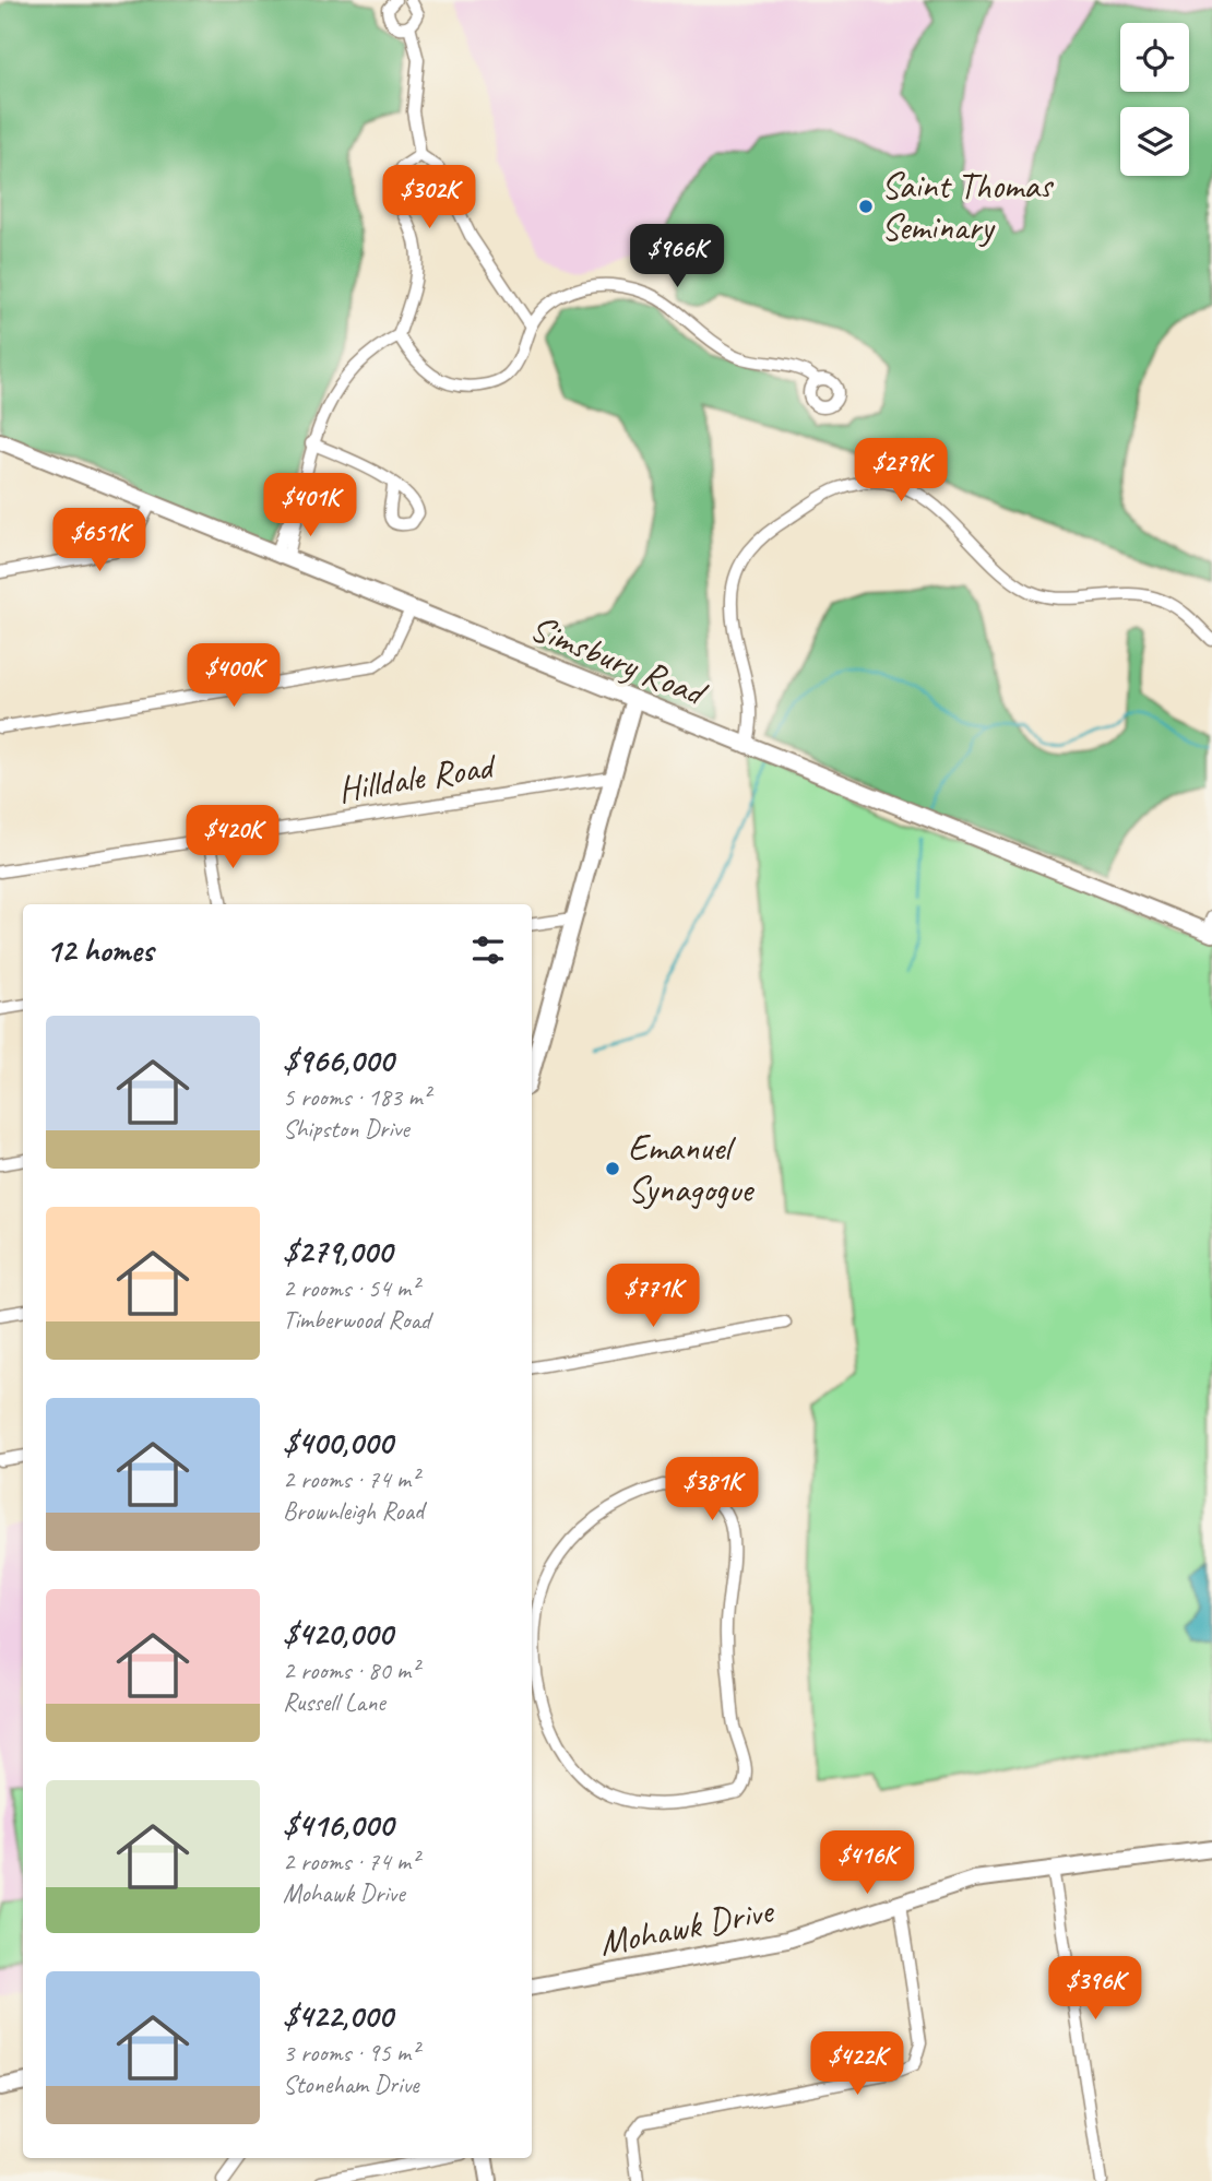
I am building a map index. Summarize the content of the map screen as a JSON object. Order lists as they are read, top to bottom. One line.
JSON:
{"streets":{"main road":["Simsbury Road","Mohawk Drive"],"street":["Hilldale Road"]},"places":["Saint Thomas Seminary","Emanuel Synagogue"],"page":{"price":["$302K","$966K","$279K","$401K","$651K","$400K","$420K","$771K","$381K","$416K","$396K","$422K"],"heading":"12 homes","list":[{"name":"$966,000","note":"5 rooms · 183 m² · Shipston Drive"},{"name":"$279,000","note":"2 rooms · 54 m² · Timberwood Road"},{"name":"$400,000","note":"2 rooms · 74 m² · Brownleigh Road"},{"name":"$420,000","note":"2 rooms · 80 m² · Russell Lane"},{"name":"$416,000","note":"2 rooms · 74 m² · Mohawk Drive"},{"name":"$422,000","note":"3 rooms · 95 m² · Stoneham Drive"}]}}
